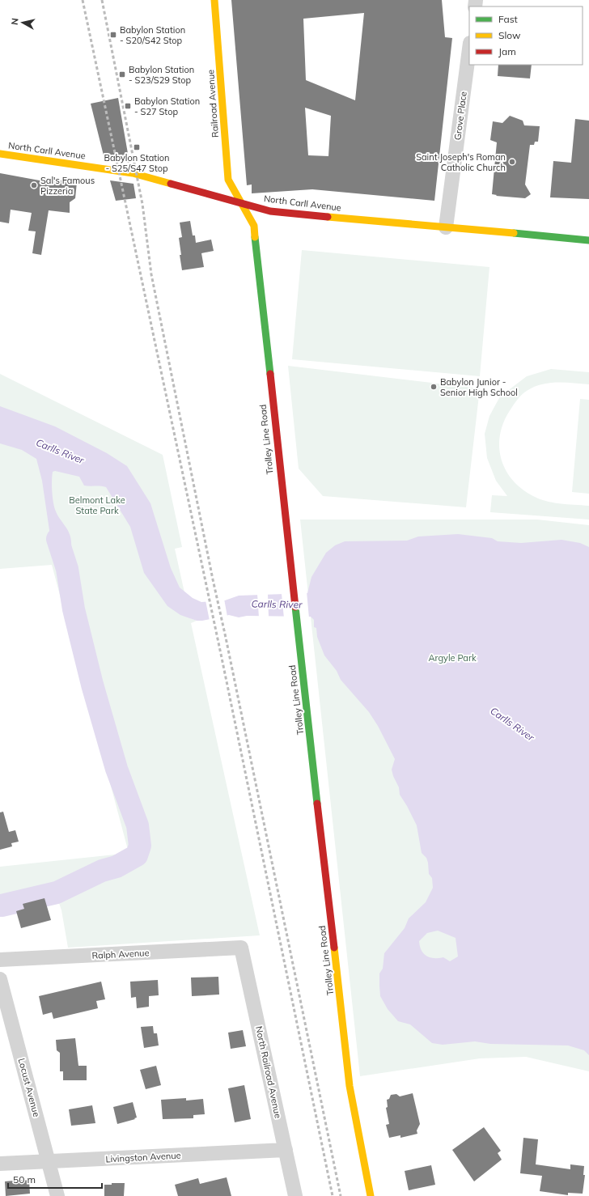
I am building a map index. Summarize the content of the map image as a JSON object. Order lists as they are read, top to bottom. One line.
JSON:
{"streets":{"main road":["Railroad Avenue","North Carll Avenue","Trolley Line Road"],"street":["Grove Place","Ralph Avenue","North Railroad Avenue","Locust Avenue","Livingston Avenue"]},"crossings":[["Railroad Avenue","North Carll Avenue"],["Railroad Avenue","Trolley Line Road"],["Grove Place","North Carll Avenue"],["North Carll Avenue","Trolley Line Road"],["Ralph Avenue","North Railroad Avenue"],["North Railroad Avenue","Livingston Avenue"],["Locust Avenue","Livingston Avenue"]],"water":["Carlls River"],"parks":["Belmont Lake State Park","Argyle Park"],"places":{"transit":["Babylon Station - S20/S42 Stop","Babylon Station - S23/S29 Stop","Babylon Station - S27 Stop","Babylon Station - S25/S47 Stop"],"other":["Saint Joseph's Roman Catholic Church","Sal's Famous Pizzeria","Babylon Junior - Senior High School"]},"legend":["Fast","Slow","Jam"],"scale_bar":"50 m","north":"left"}
